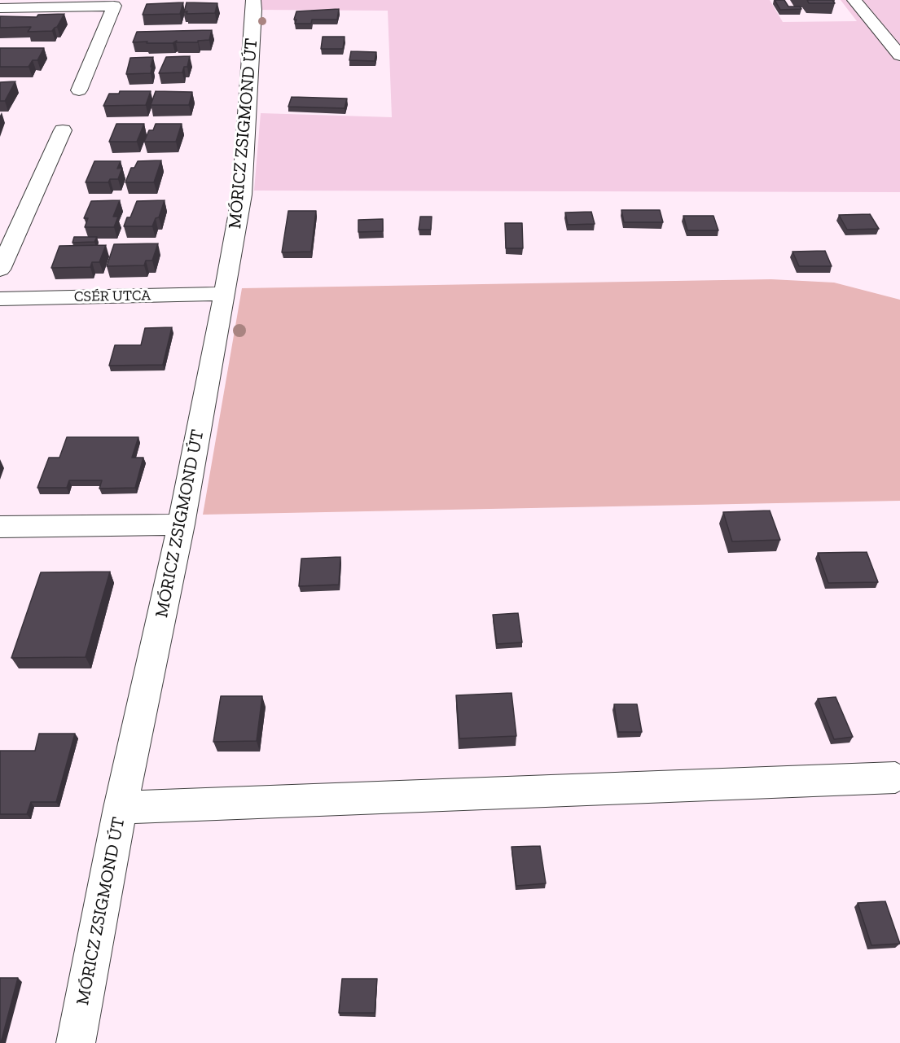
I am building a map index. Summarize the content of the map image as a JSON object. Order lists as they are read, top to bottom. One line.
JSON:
{"streets":{"street":["MÓRICZ ZSIGMOND ÚT","CSÉR UTCA"]},"crossings":[["MÓRICZ ZSIGMOND ÚT","CSÉR UTCA"]]}
